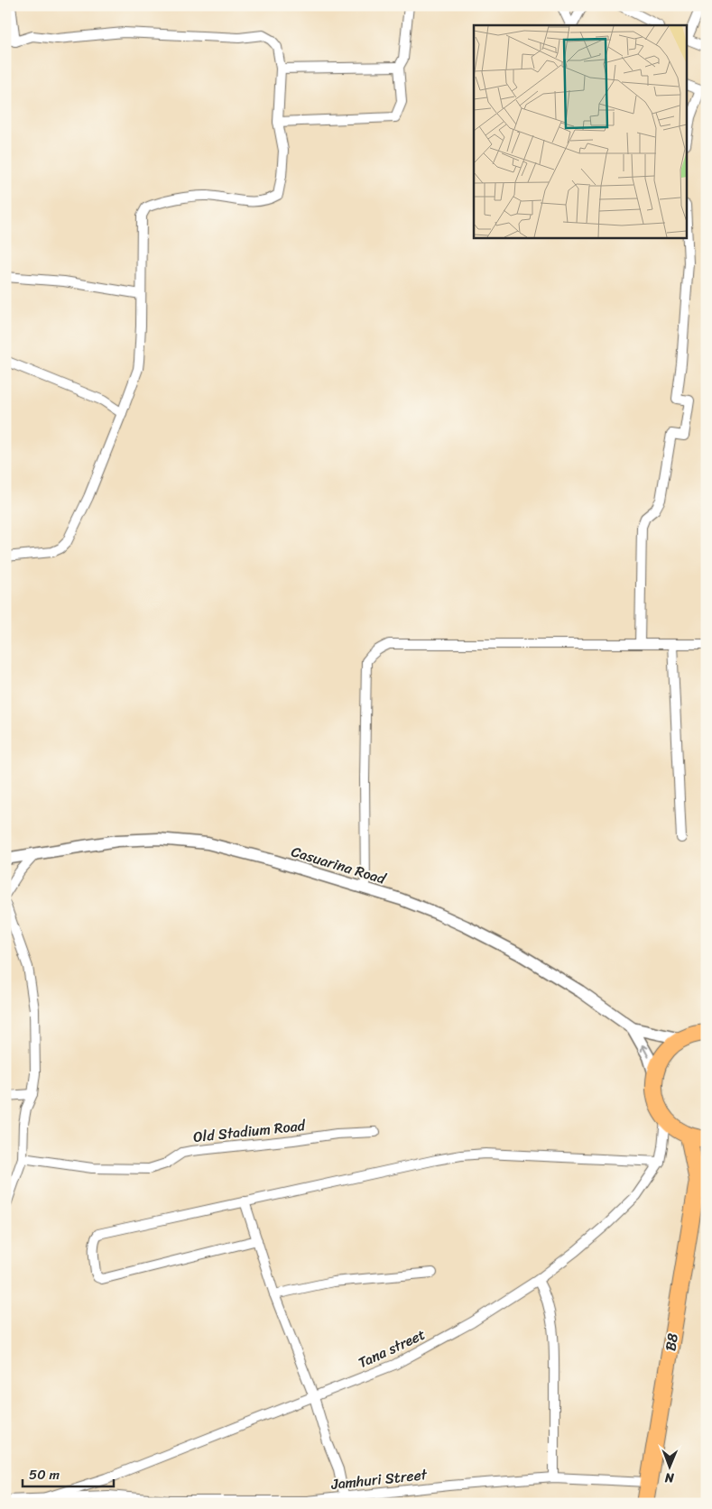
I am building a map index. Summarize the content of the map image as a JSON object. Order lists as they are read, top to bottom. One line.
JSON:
{"streets":{"highway":["B8"],"street":["Casuarina Road","Old Stadium Road","Tana street","Jamhuri Street"]},"crossings":[["B8","Jamhuri Street"],["Tana street","Jamhuri Street"]],"scale_bar":"50 m","north":"bottom"}
